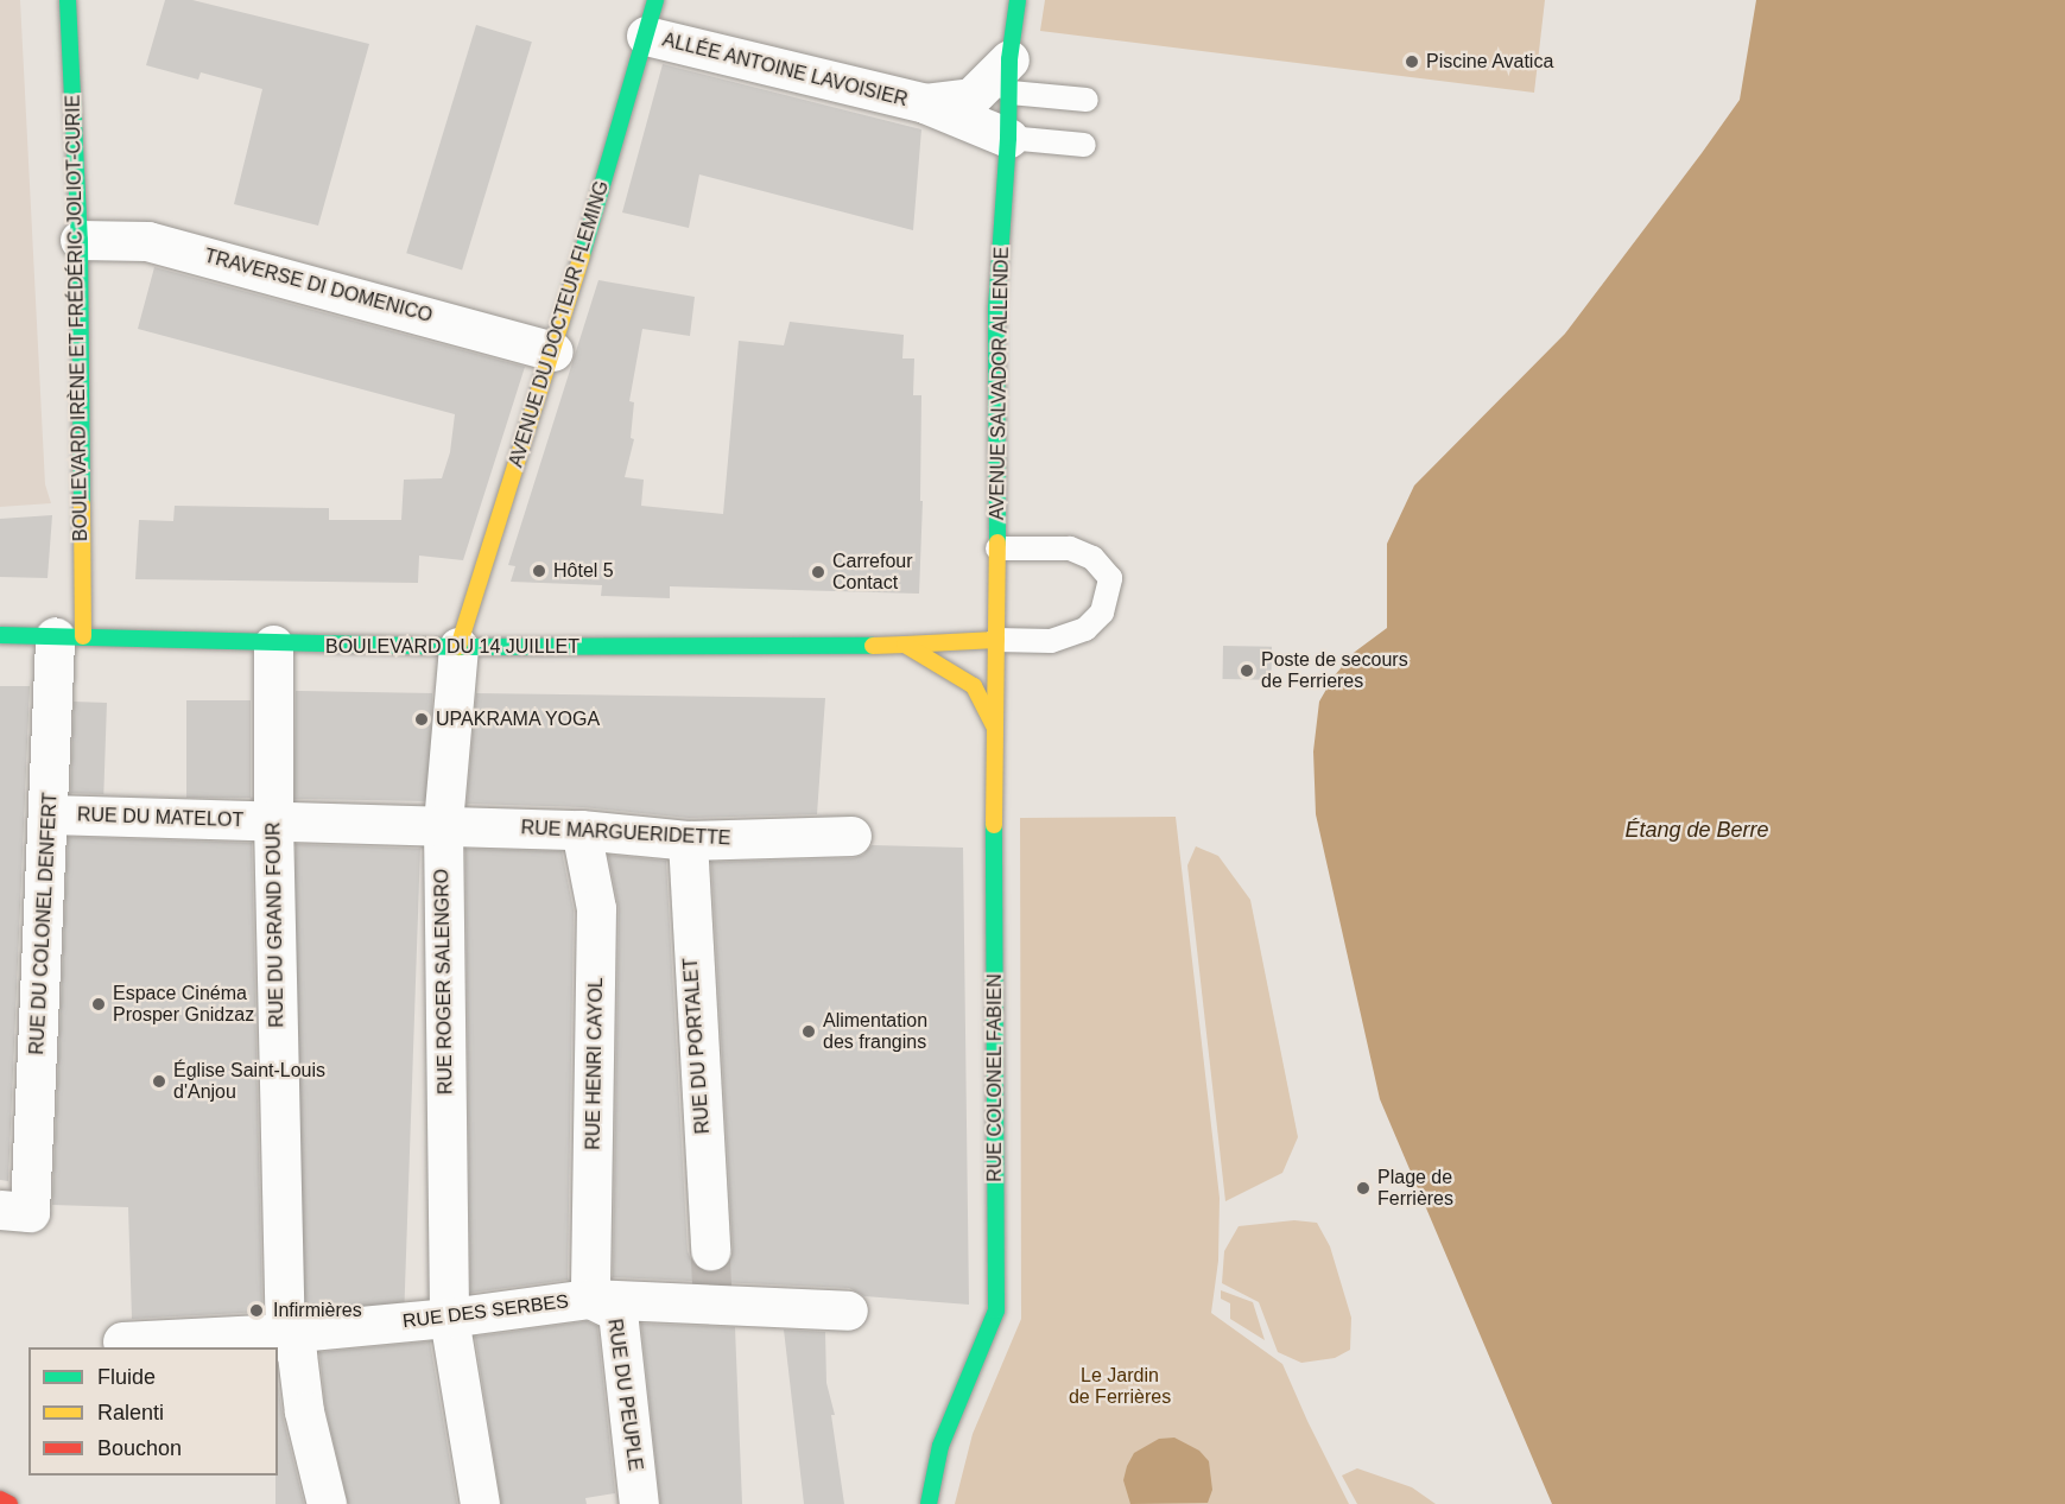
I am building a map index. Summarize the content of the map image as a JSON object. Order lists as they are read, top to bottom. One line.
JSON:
{"streets":{"main road":["BOULEVARD IRÈNE ET FRÉDÉRIC JOLIOT-CURIE","AVENUE DU DOCTEUR FLEMING","AVENUE SALVADOR ALLENDE","BOULEVARD DU 14 JUILLET","RUE COLONEL FABIEN"],"street":["ALLÉE ANTOINE LAVOISIER","TRAVERSE DI DOMENICO","RUE DU MATELOT","RUE MARGUERIDETTE","RUE DU COLONEL DENFERT","RUE DU GRAND FOUR","RUE ROGER SALENGRO","RUE DU PORTALET","RUE HENRI CAYOL","RUE DES SERBES","RUE DU PEUPLE"]},"crossings":[["ALLÉE ANTOINE LAVOISIER","AVENUE DU DOCTEUR FLEMING"],["ALLÉE ANTOINE LAVOISIER","AVENUE SALVADOR ALLENDE"],["TRAVERSE DI DOMENICO","BOULEVARD IRÈNE ET FRÉDÉRIC JOLIOT-CURIE"],["TRAVERSE DI DOMENICO","AVENUE DU DOCTEUR FLEMING"],["BOULEVARD IRÈNE ET FRÉDÉRIC JOLIOT-CURIE","BOULEVARD DU 14 JUILLET"],["BOULEVARD IRÈNE ET FRÉDÉRIC JOLIOT-CURIE","RUE DU COLONEL DENFERT"],["AVENUE DU DOCTEUR FLEMING","BOULEVARD DU 14 JUILLET"],["AVENUE DU DOCTEUR FLEMING","RUE ROGER SALENGRO"],["AVENUE SALVADOR ALLENDE","BOULEVARD DU 14 JUILLET"],["AVENUE SALVADOR ALLENDE","RUE COLONEL FABIEN"],["BOULEVARD DU 14 JUILLET","RUE DU COLONEL DENFERT"],["BOULEVARD DU 14 JUILLET","RUE DU GRAND FOUR"],["BOULEVARD DU 14 JUILLET","RUE ROGER SALENGRO"],["BOULEVARD DU 14 JUILLET","RUE COLONEL FABIEN"],["RUE DU MATELOT","RUE MARGUERIDETTE"],["RUE DU MATELOT","RUE DU COLONEL DENFERT"],["RUE DU MATELOT","RUE DU GRAND FOUR"],["RUE DU MATELOT","RUE ROGER SALENGRO"],["RUE MARGUERIDETTE","RUE ROGER SALENGRO"],["RUE MARGUERIDETTE","RUE DU PORTALET"],["RUE MARGUERIDETTE","RUE HENRI CAYOL"],["RUE DU GRAND FOUR","RUE DES SERBES"],["RUE ROGER SALENGRO","RUE DES SERBES"],["RUE HENRI CAYOL","RUE DES SERBES"],["RUE HENRI CAYOL","RUE DU PEUPLE"],["RUE DES SERBES","RUE DU PEUPLE"]],"water":["Étang de Berre"],"parks":["Le Jardin de Ferrières"],"places":["Piscine Avatica","Hôtel 5","Carrefour Contact","Poste de secours de Ferrieres","UPAKRAMA YOGA","Espace Cinéma Prosper Gnidzaz","Alimentation des frangins","Église Saint-Louis d'Anjou","Plage de Ferrières","Infirmières"],"legend":["Fluide","Ralenti","Bouchon"]}
